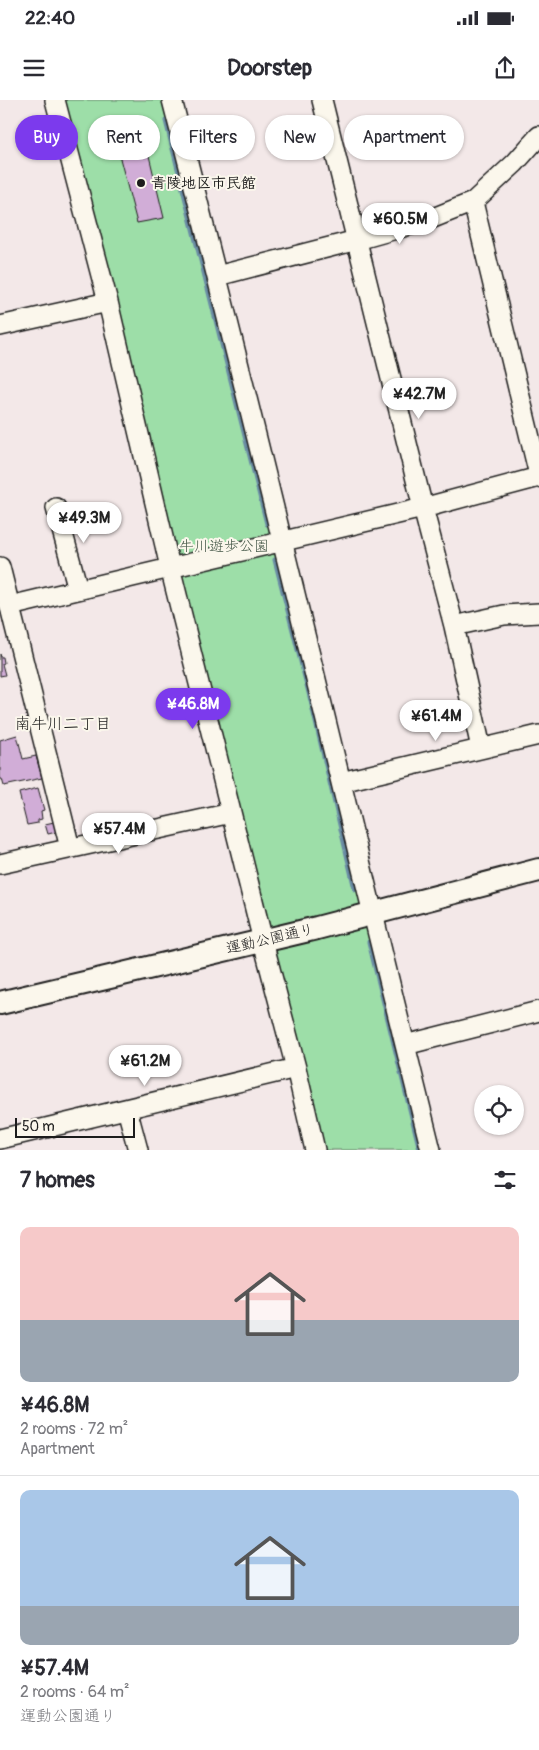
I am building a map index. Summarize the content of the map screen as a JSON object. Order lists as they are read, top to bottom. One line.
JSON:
{"streets":{"street":["運動公園通り"]},"districts":["南牛川二丁目"],"parks":["牛川遊歩公園"],"places":["青陵地区市民館"],"scale_bar":"50 m","page":{"status":"22:40","header":"Doorstep","chip":["Buy","Rent","Filters","New","Apartment"],"price":["¥60.5M","¥42.7M","¥49.3M","¥46.8M","¥61.4M","¥57.4M","¥61.2M"],"scale":"50 m","heading":"7 homes","list":[{"name":"¥46.8M","note":"2 rooms · 72 m² · Apartment"},{"name":"¥57.4M","note":"2 rooms · 64 m² · 運動公園通り"}]}}
